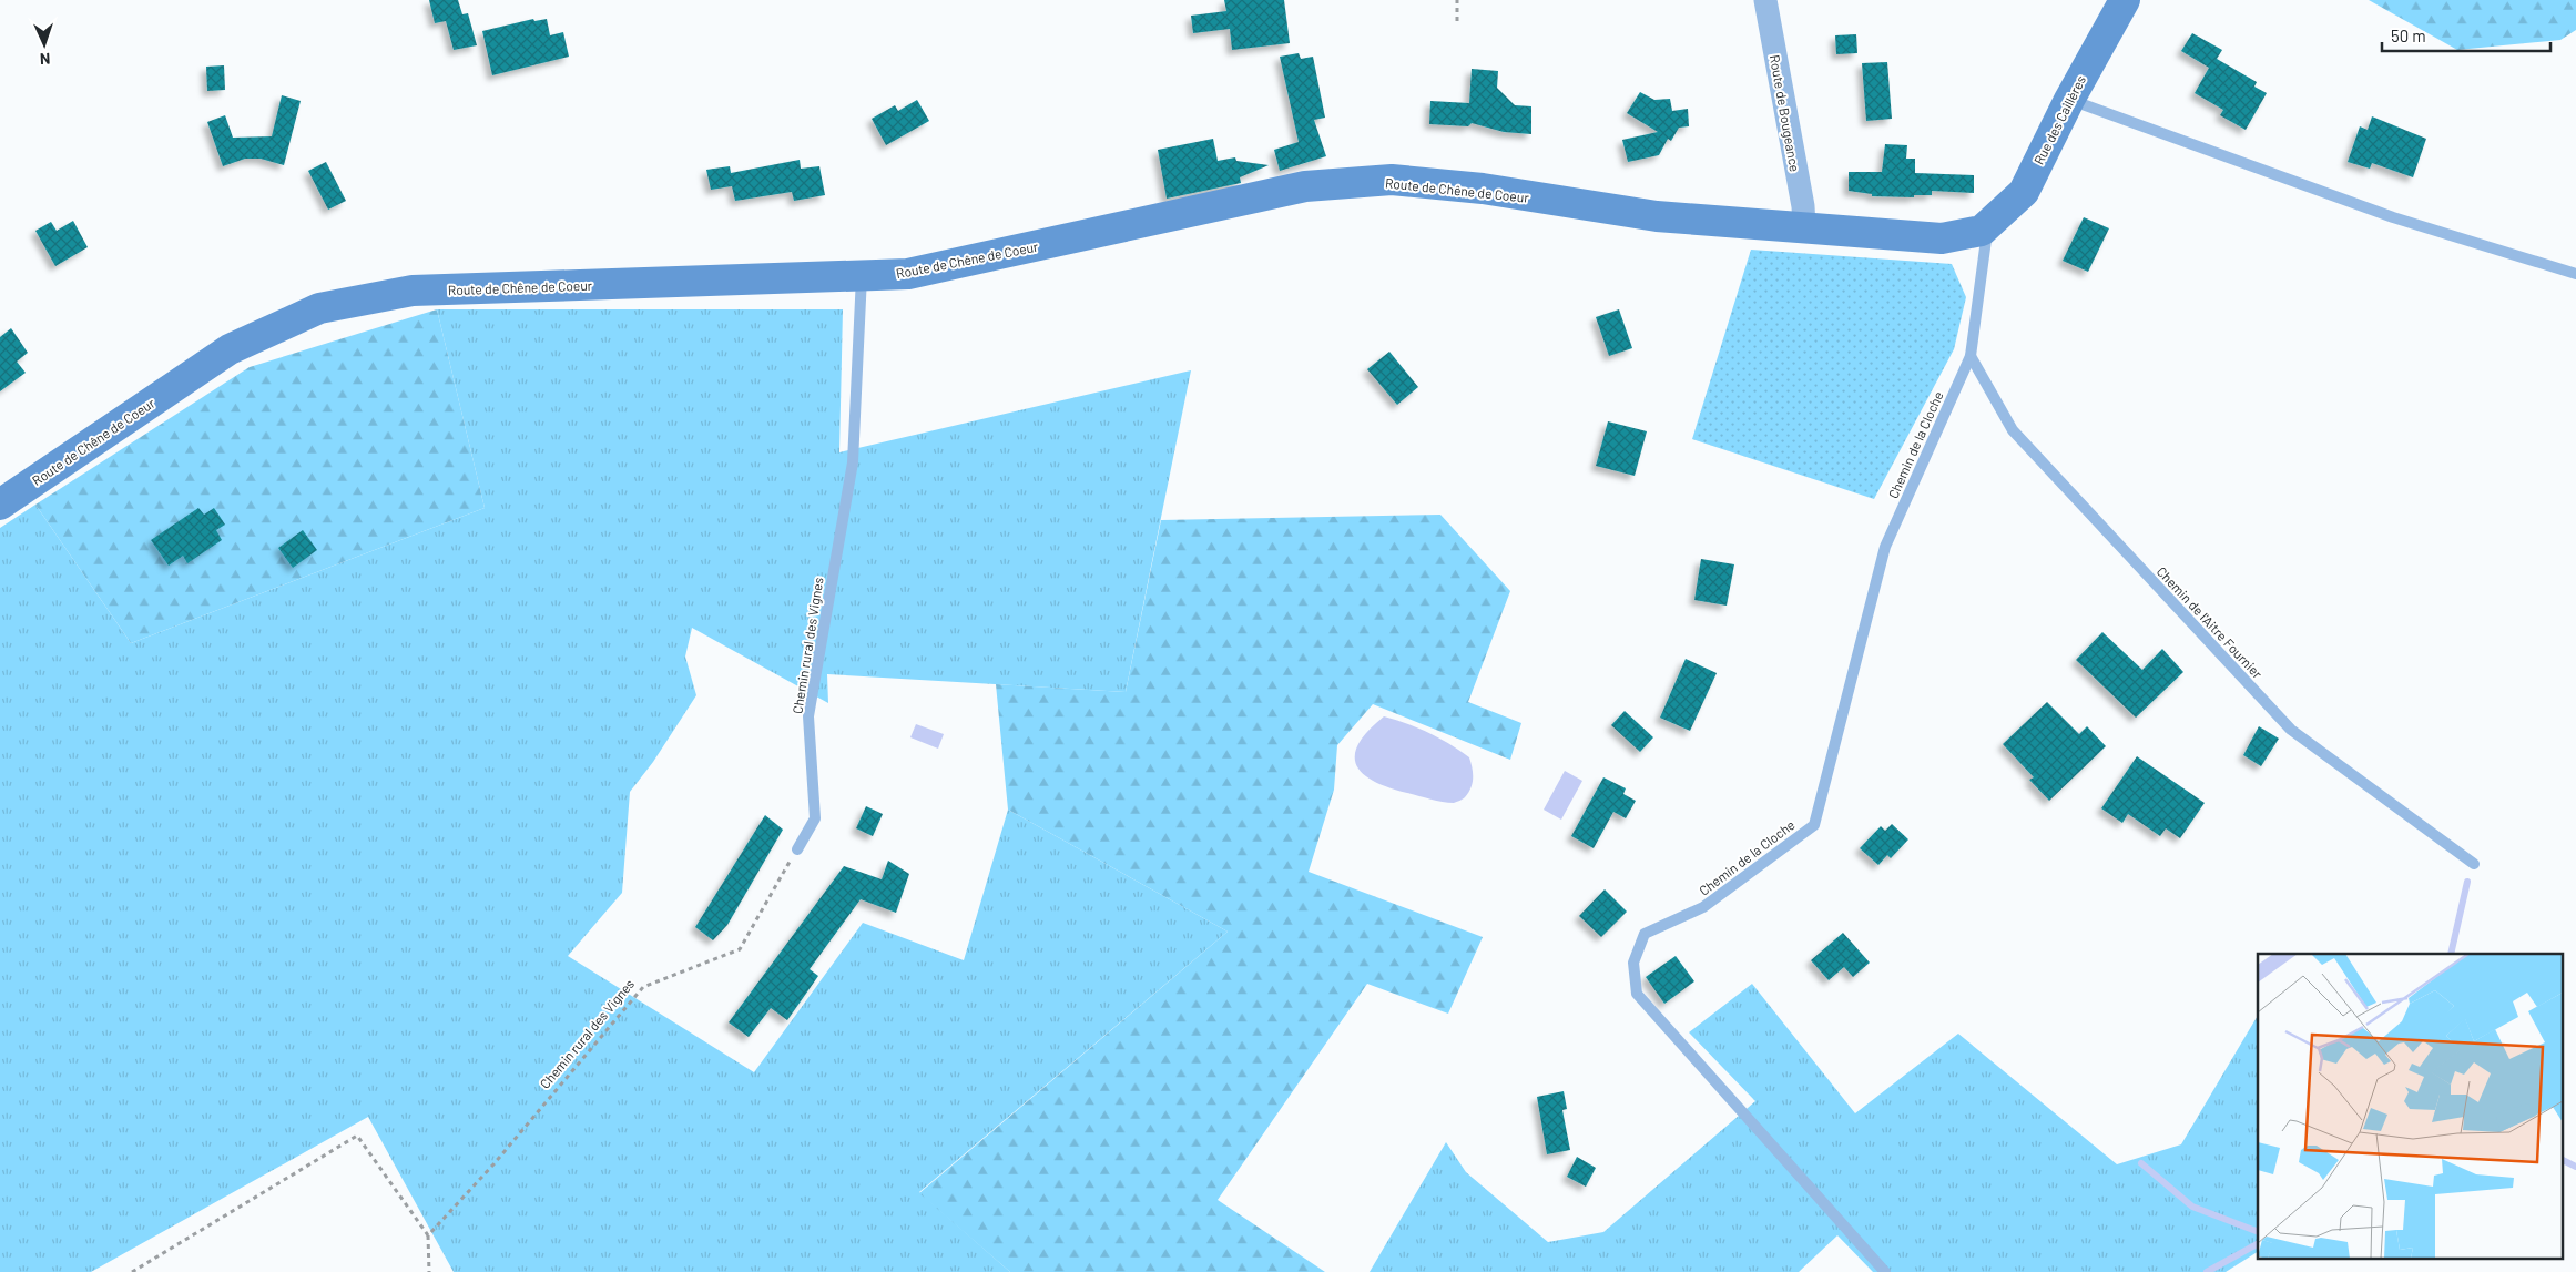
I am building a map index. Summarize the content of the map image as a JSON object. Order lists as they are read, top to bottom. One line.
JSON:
{"streets":{"street":["Route de Bougeance","Rue des Caillères","Route de Chêne de Coeur"],"lane":["Chemin de la Cloche","Chemin de l'Aitre Fournier","Chemin rural des Vignes"]},"crossings":[["Route de Bougeance","Route de Chêne de Coeur"],["Rue des Caillères","Route de Chêne de Coeur"],["Rue des Caillères","Chemin de la Cloche"],["Route de Chêne de Coeur","Chemin de la Cloche"],["Route de Chêne de Coeur","Chemin rural des Vignes"],["Chemin de la Cloche","Chemin de l'Aitre Fournier"]],"scale_bar":"50 m","north":"bottom"}
